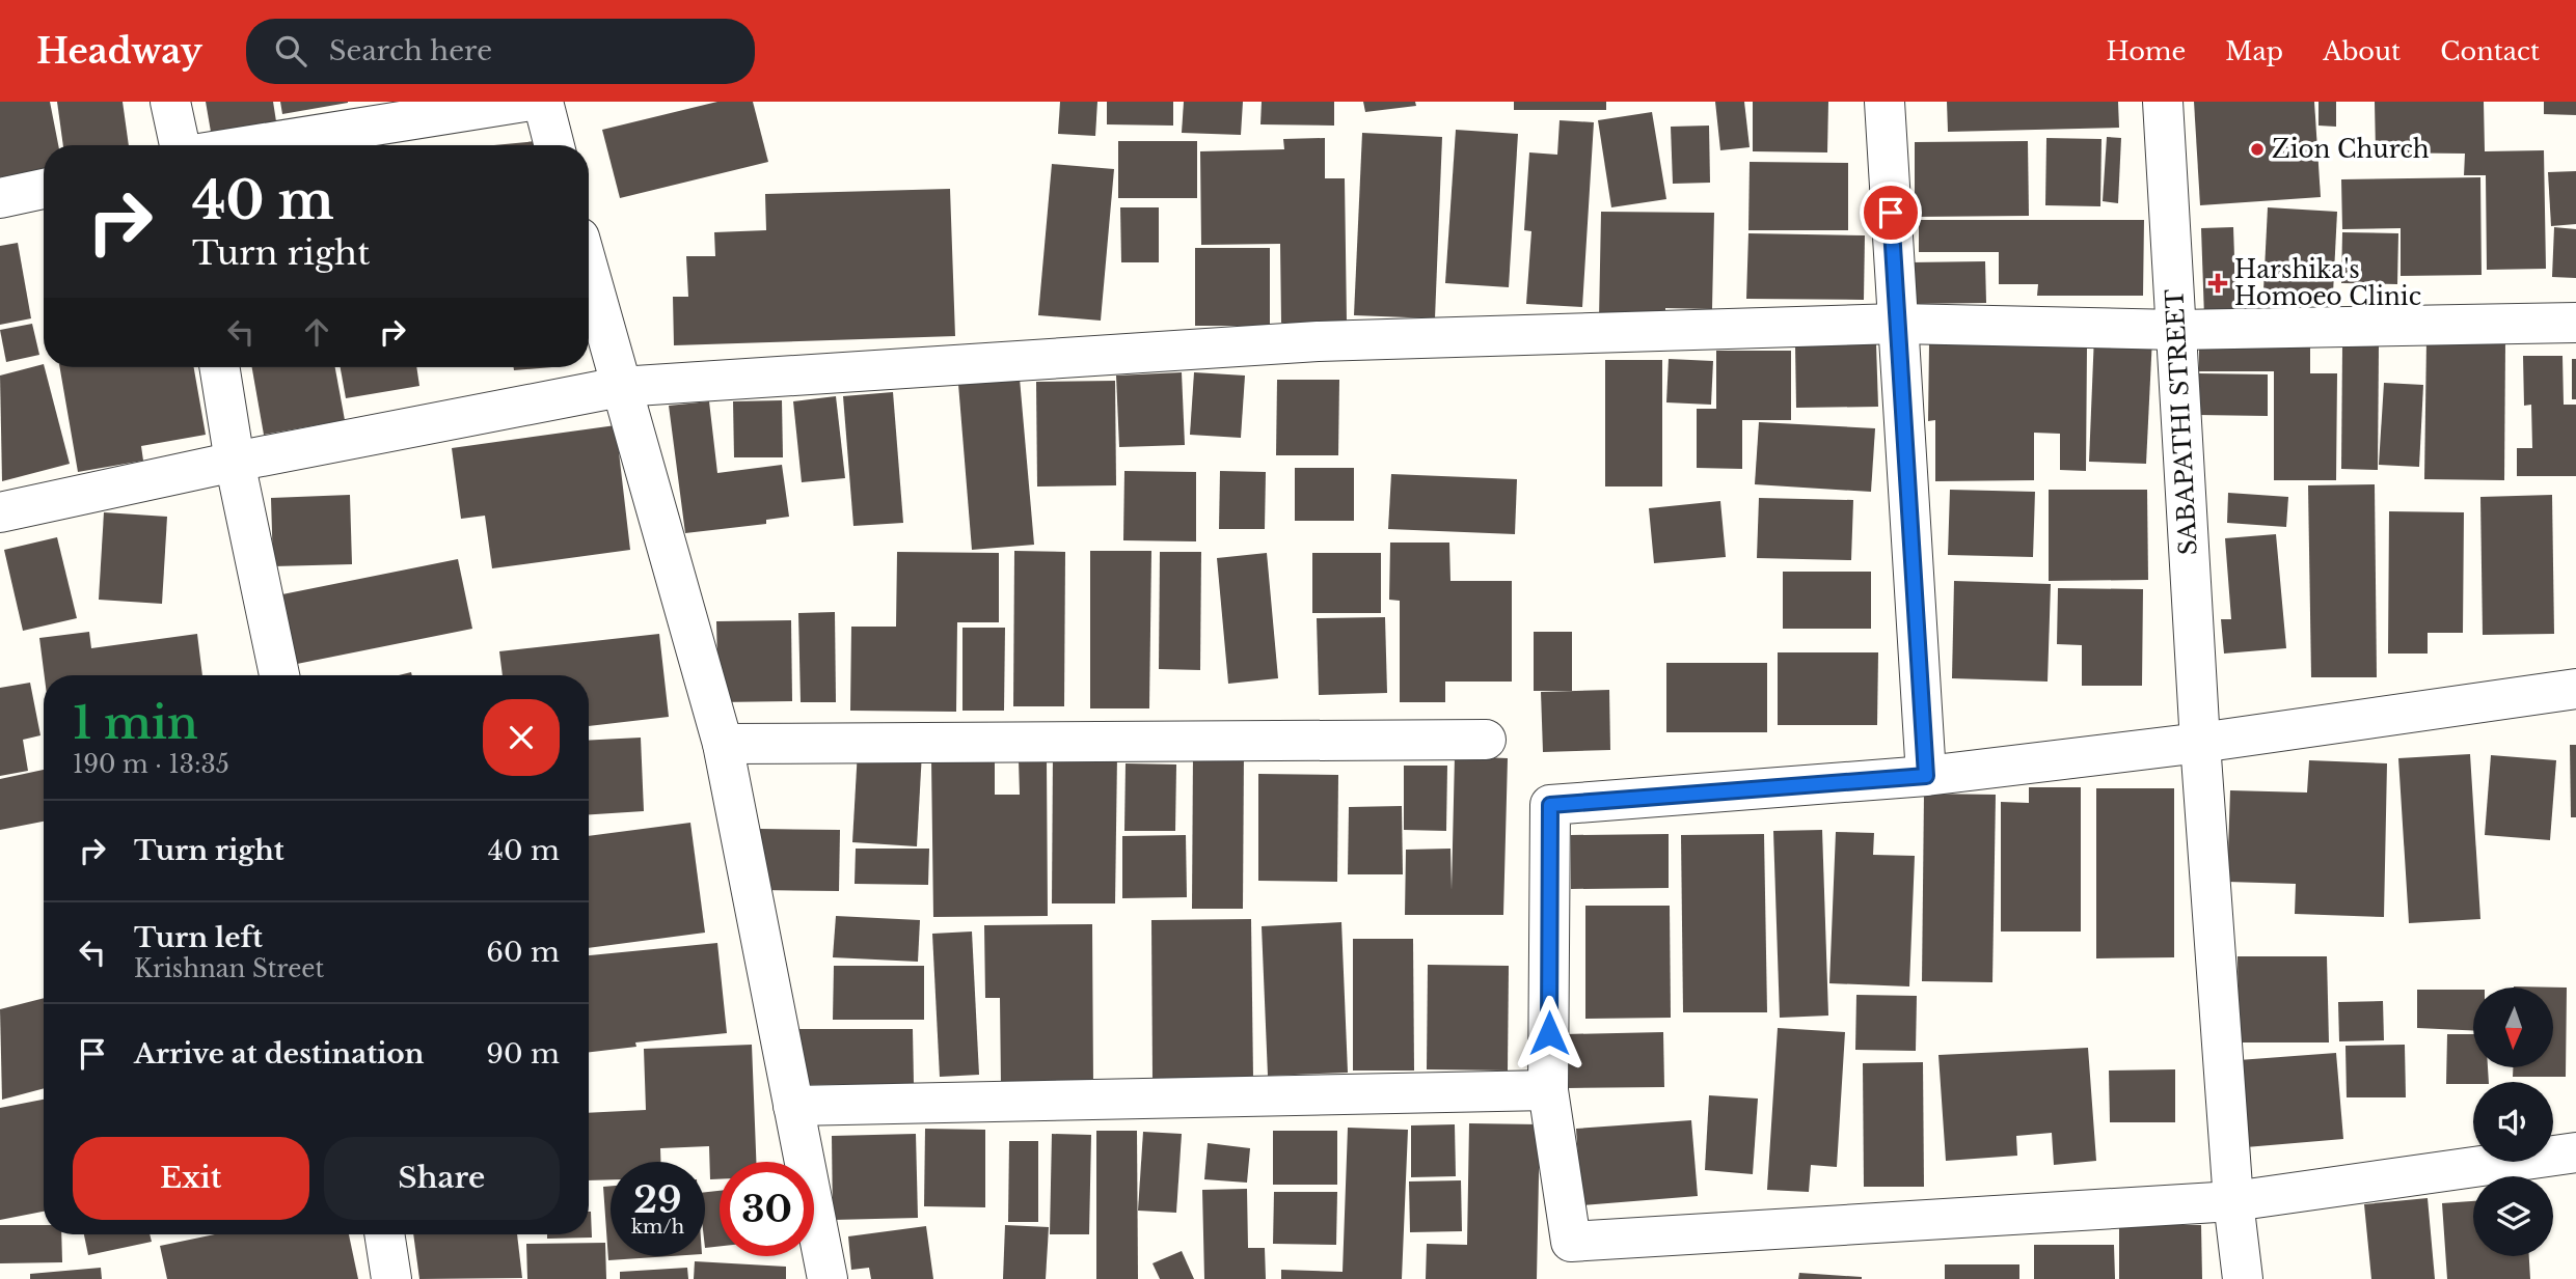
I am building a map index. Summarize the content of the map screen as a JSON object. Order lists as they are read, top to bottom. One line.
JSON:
{"streets":{"street":["SABAPATHI STREET"]},"places":{"other":["Zion Church"],"health":["Harshika's Homoeo Clinic"]},"north":"bottom","page":{"header":"Headway","search":"Search here","nav":["Home","Map","About","Contact"],"turn":["40 m","Turn right"],"heading":["1 min","190 m · 13:35"],"list":[{"name":"Turn right","value":"40 m"},{"name":"Turn left","note":"Krishnan Street","value":"60 m"},{"name":"Arrive at destination","value":"90 m"}],"buttons":["Exit","Share"],"speed":"29 km/h","limit":"30"}}
